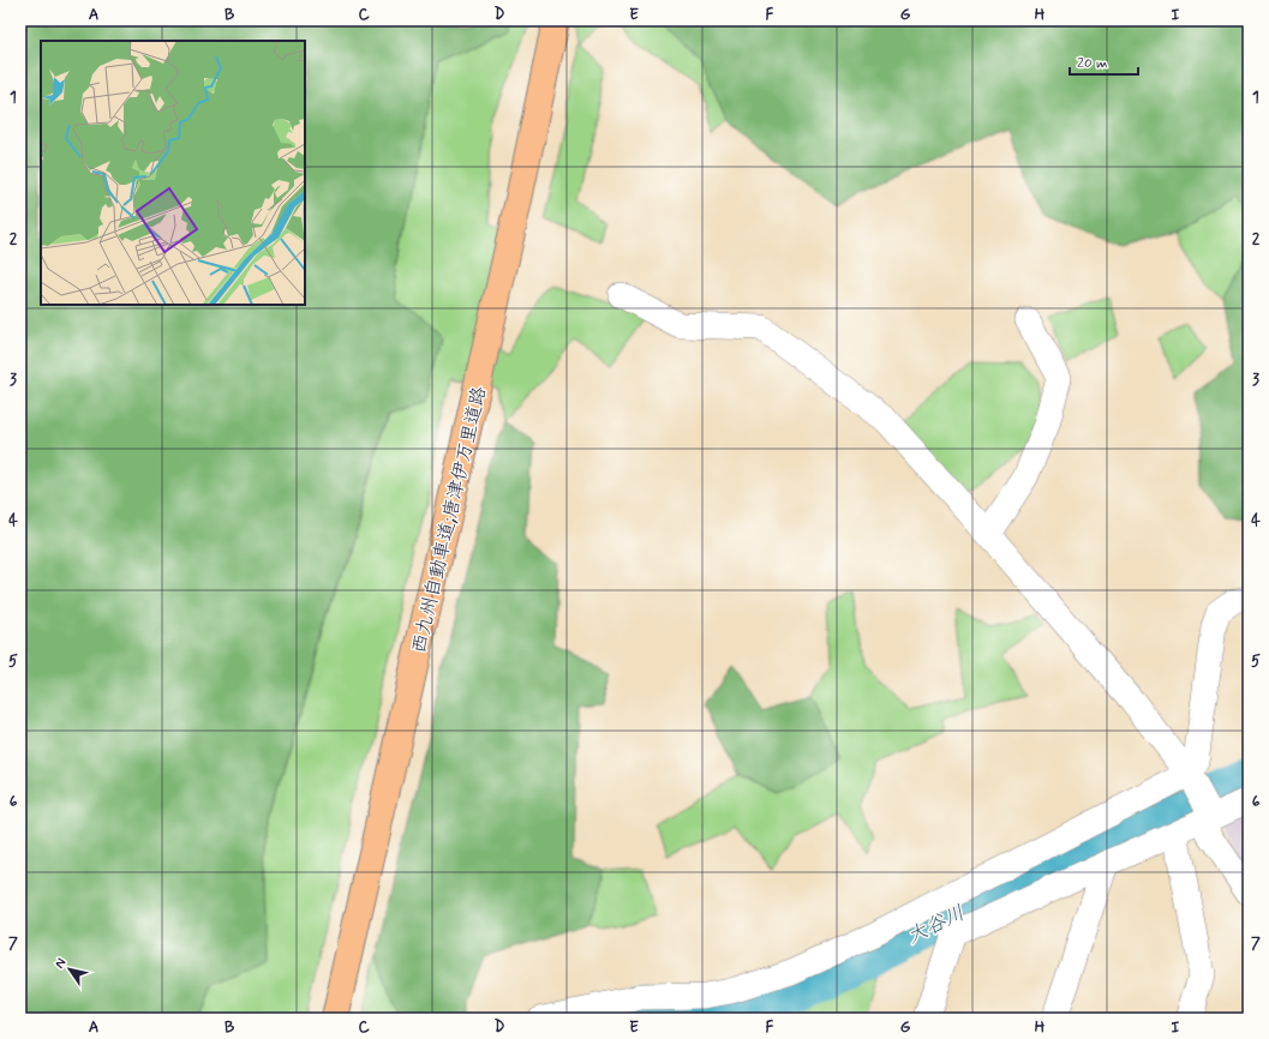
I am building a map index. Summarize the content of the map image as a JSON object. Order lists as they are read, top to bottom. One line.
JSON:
{"streets":{"highway":["西九州自動車道;唐津伊万里道路"]},"water":["大谷川"],"scale_bar":"20 m","north":"top left","grid":{"columns":["A","B","C","D","E","F","G","H","I"],"rows":["1","2","3","4","5","6","7"]}}
